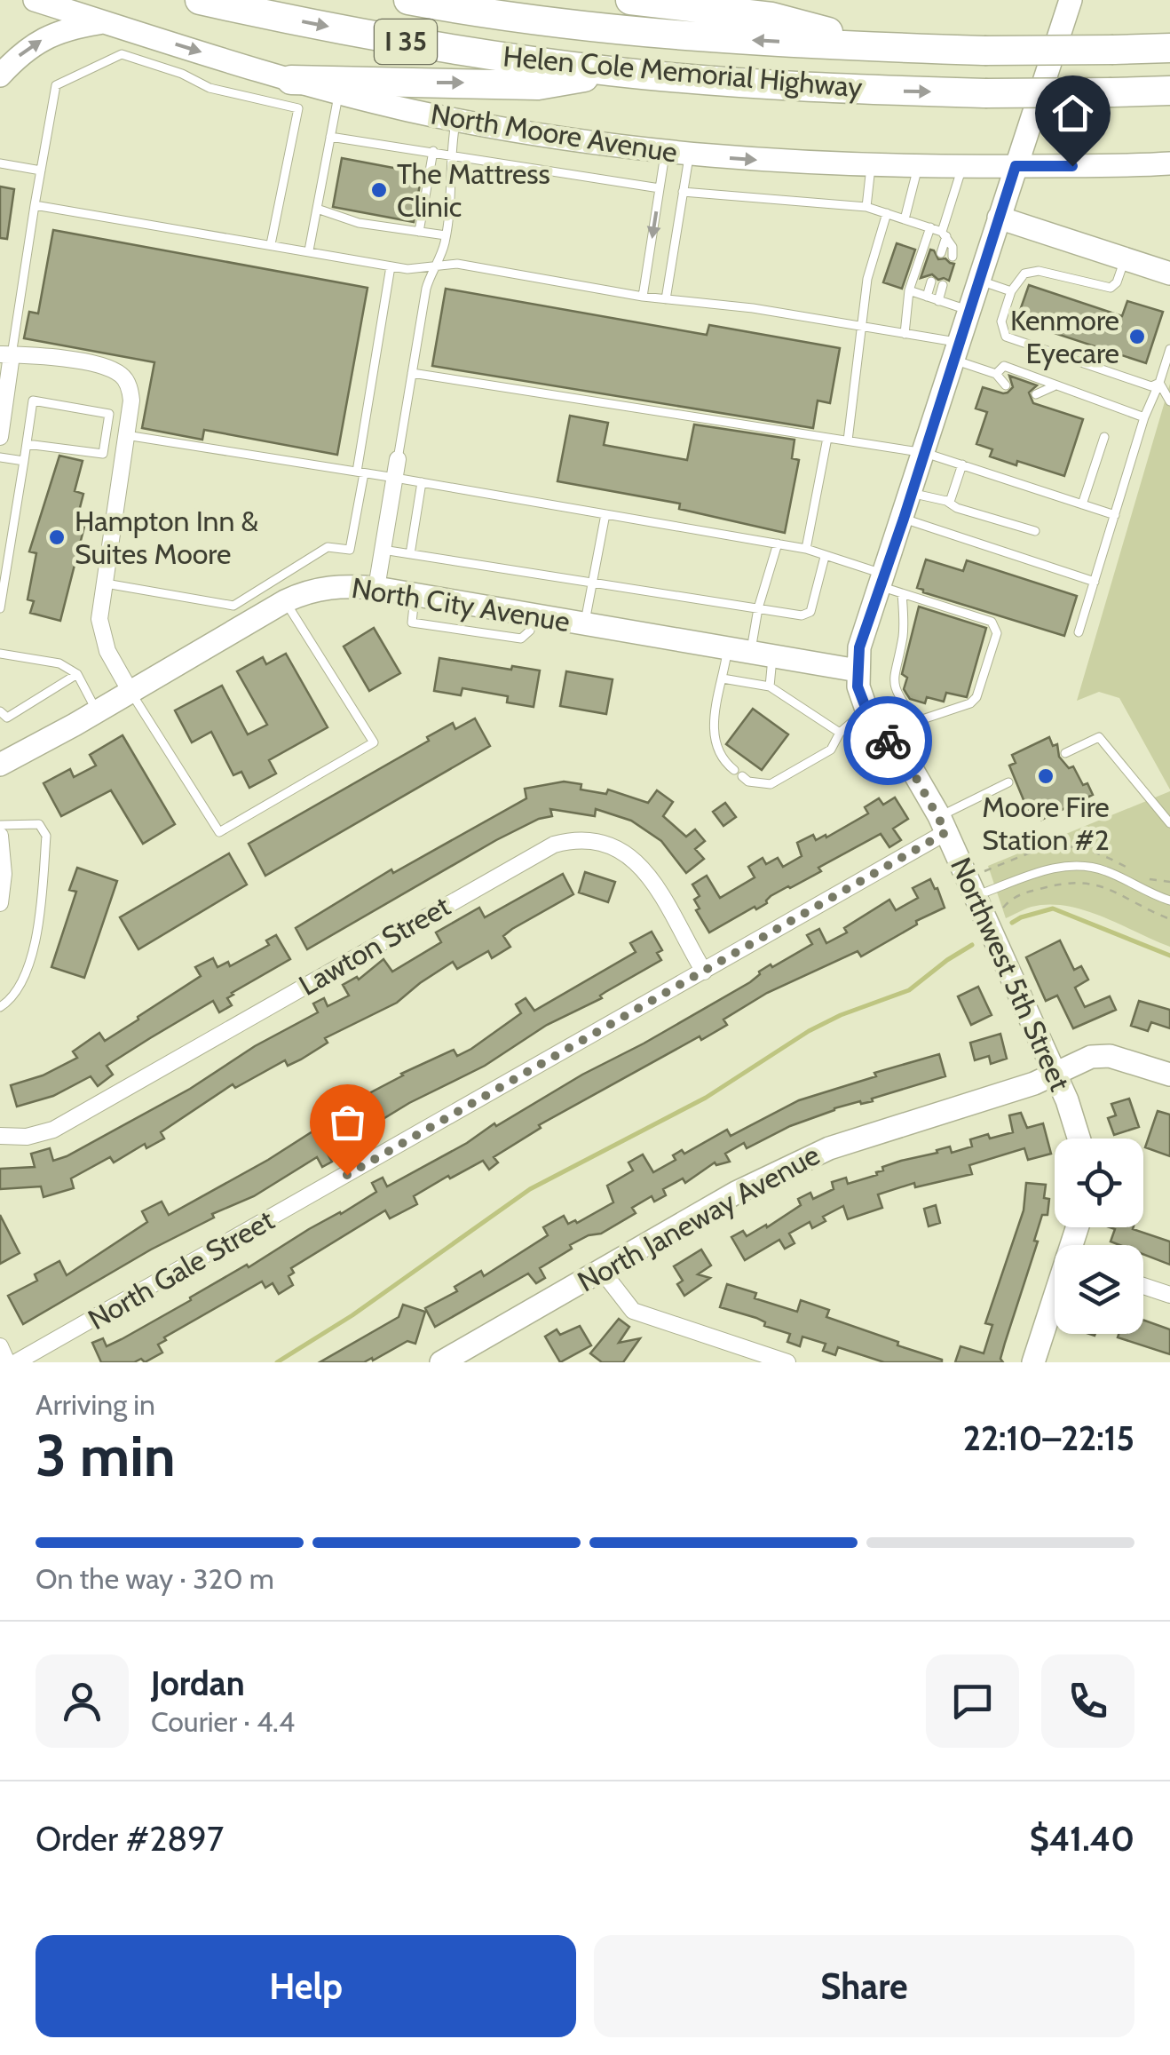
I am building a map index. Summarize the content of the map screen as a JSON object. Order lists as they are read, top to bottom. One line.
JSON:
{"streets":{"highway":["I 35","Helen Cole Memorial Highway"],"street":["North Moore Avenue","North City Avenue","Lawton Street","Northwest 5th Street","North Janeway Avenue","North Gale Street"]},"crossings":[["North Moore Avenue","Northwest 5th Street"],["North City Avenue","Northwest 5th Street"],["Lawton Street","North Gale Street"],["Northwest 5th Street","North Janeway Avenue"],["Northwest 5th Street","North Gale Street"]],"places":["The Mattress Clinic","Kenmore Eyecare","Hampton Inn & Suites Moore","Moore Fire Station #2"],"page":{"heading":["3 min","Arriving in","22:10–22:15"],"panel":["Jordan","Courier · 4.4","Order #2897","$41.40"],"bar":"On the way · 320 m","buttons":["Help","Share"]}}
